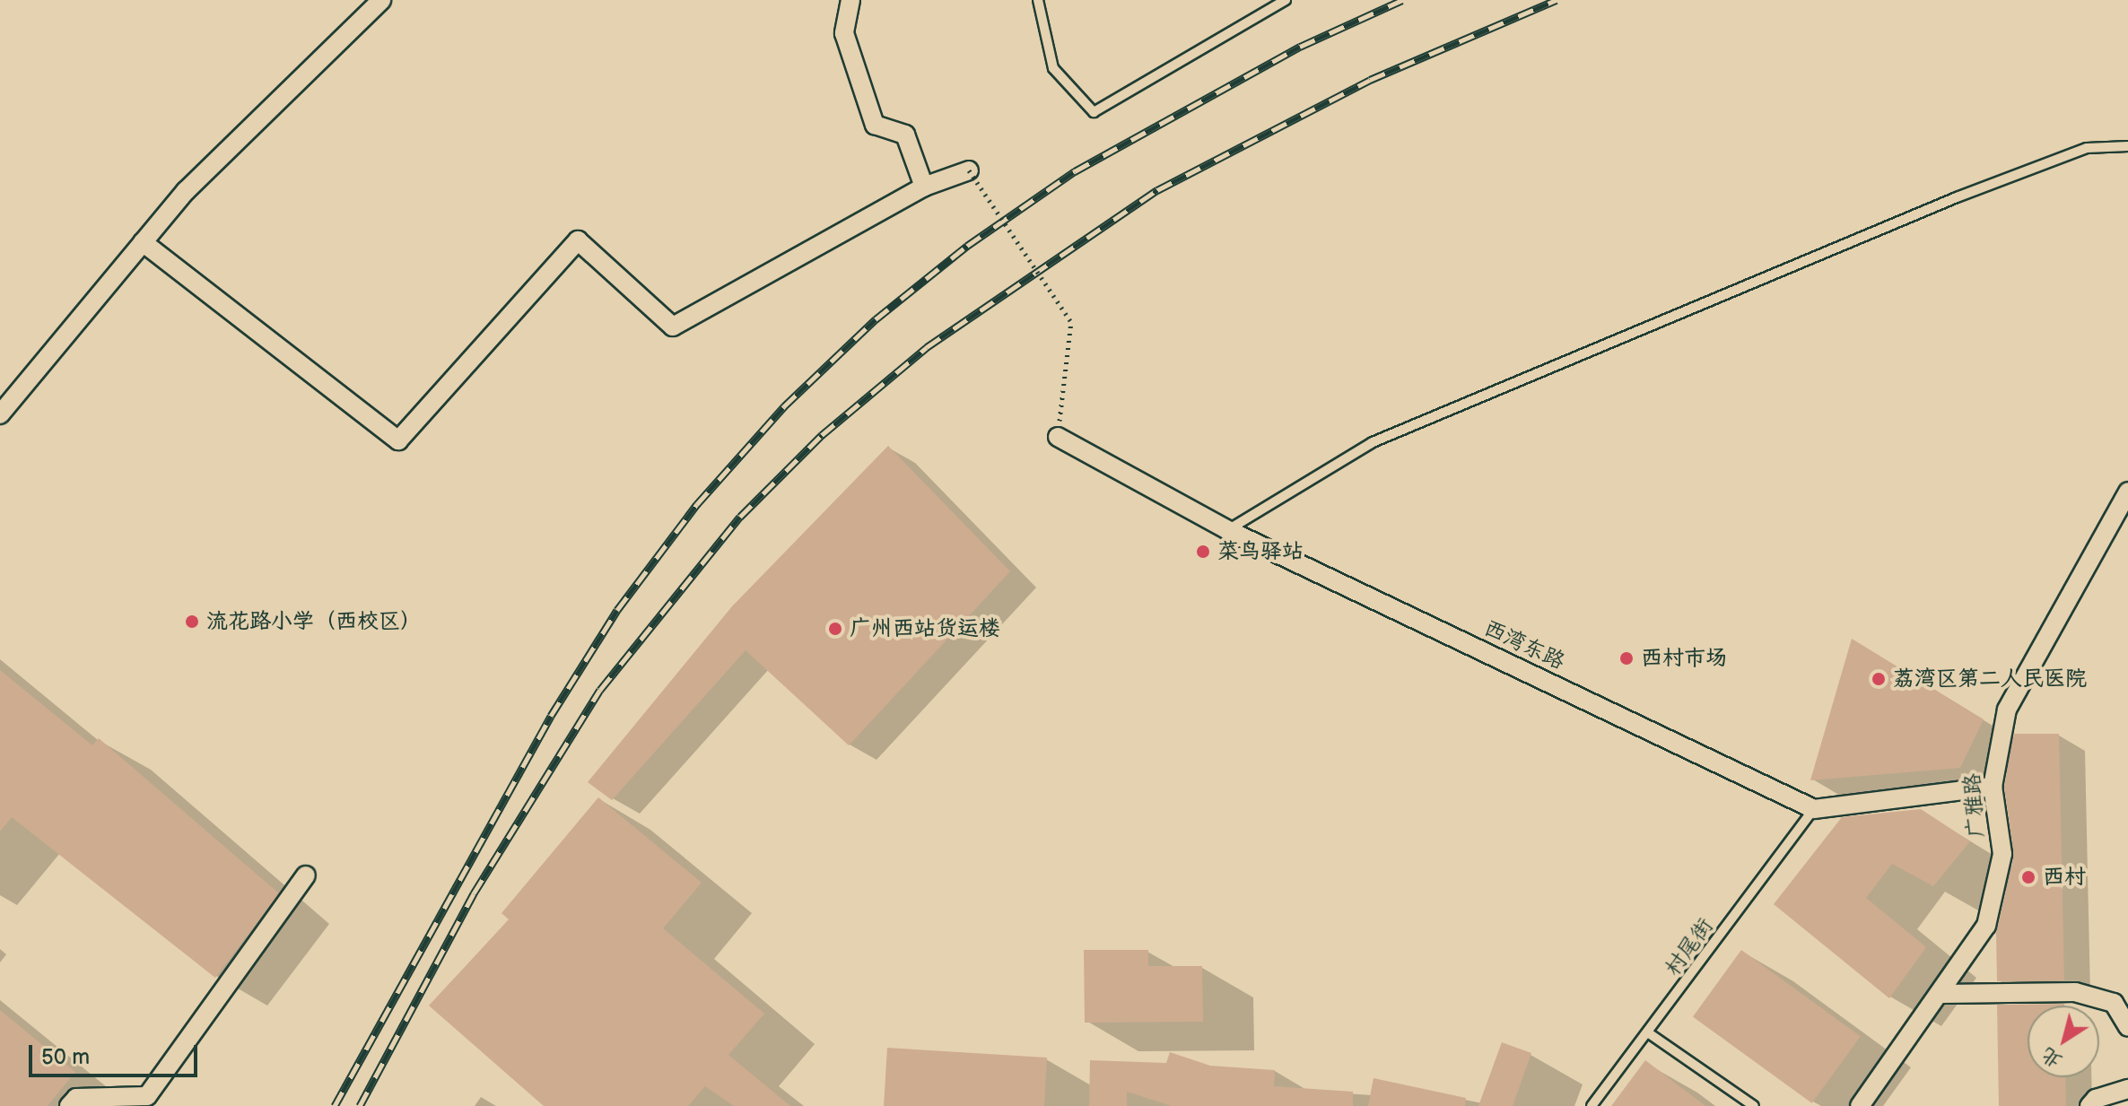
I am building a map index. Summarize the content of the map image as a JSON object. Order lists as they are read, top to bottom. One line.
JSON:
{"streets":{"street":["西湾东路","广雅路"],"lane":["村尾街"]},"crossings":[["西湾东路","村尾街"]],"places":["菜鸟驿站","流花路小学（西校区）","广州西站货运楼","西村市场","荔湾区第二人民医院","西村"],"scale_bar":"50 m","north":"bottom left"}
